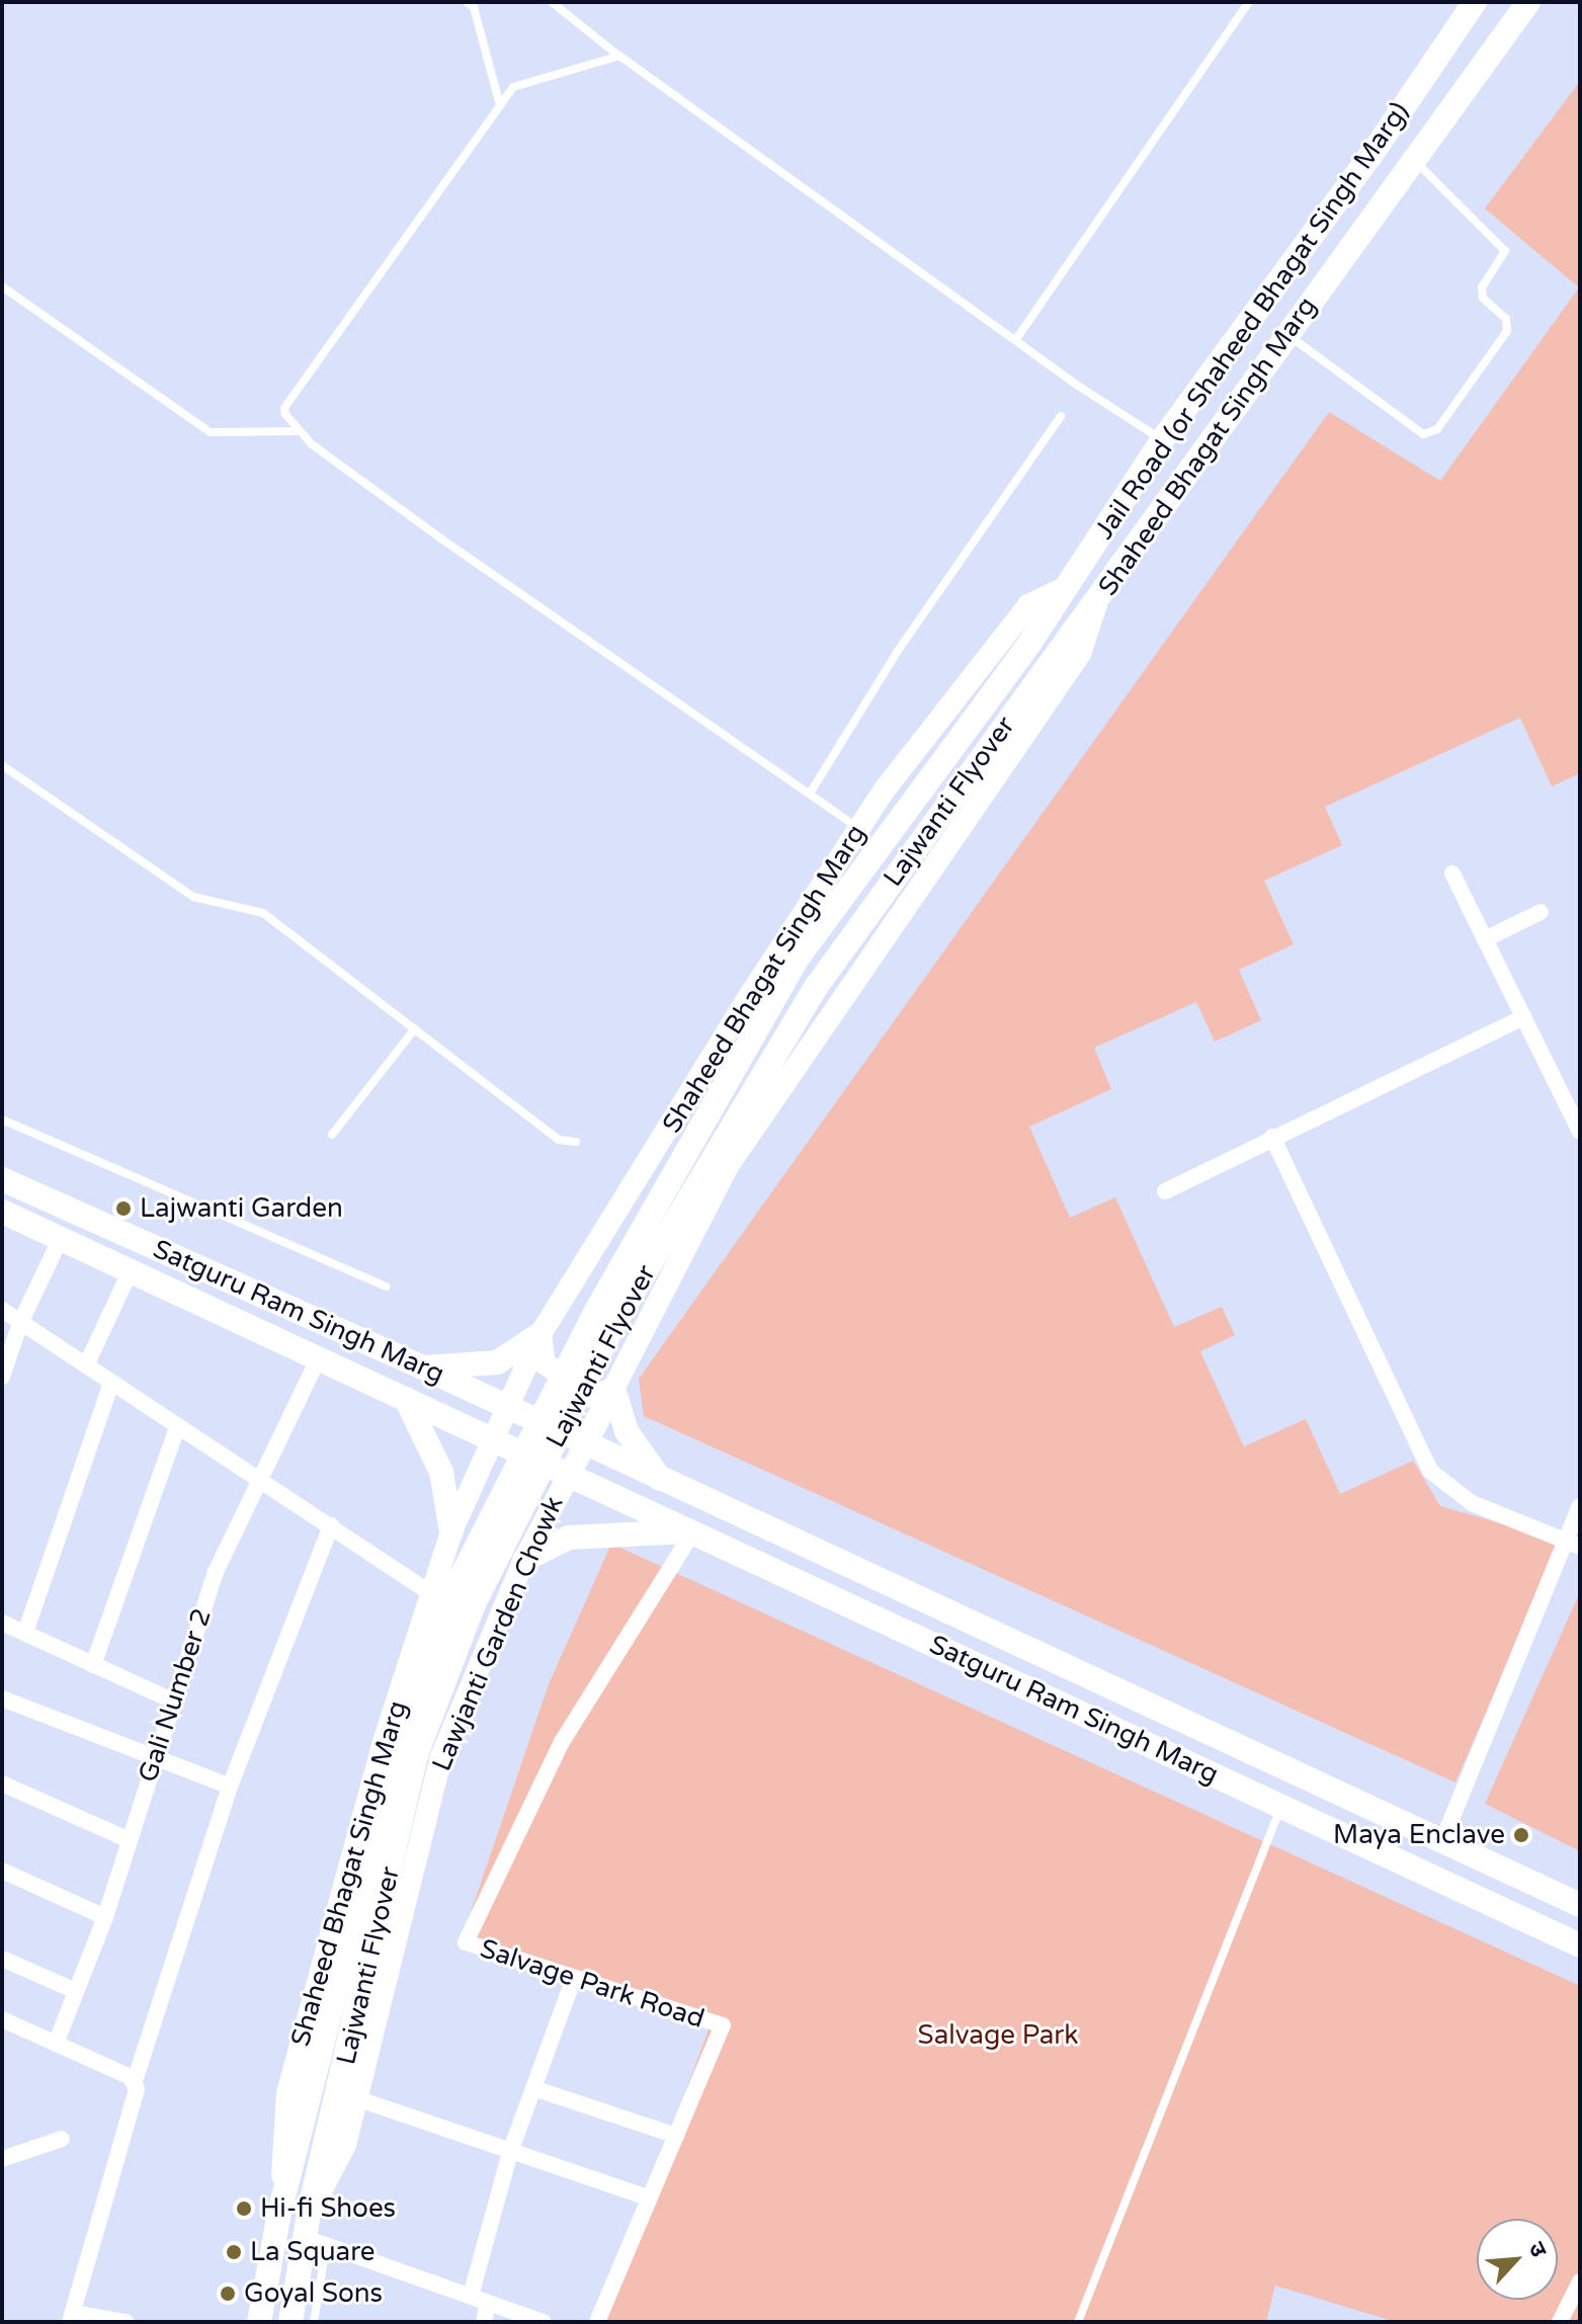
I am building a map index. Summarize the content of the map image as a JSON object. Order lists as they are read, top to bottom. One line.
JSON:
{"streets":{"main road":["Jail Road (or Shaheed Bhagat Singh Marg)","Shaheed Bhagat Singh Marg","Lajwanti Flyover","Satguru Ram Singh Marg","Lawjanti Garden Chowk"],"street":["Gali Number 2","Salvage Park Road"]},"crossings":[["Jail Road (or Shaheed Bhagat Singh Marg)","Shaheed Bhagat Singh Marg"],["Jail Road (or Shaheed Bhagat Singh Marg)","Lajwanti Flyover"],["Shaheed Bhagat Singh Marg","Lajwanti Flyover"],["Shaheed Bhagat Singh Marg","Satguru Ram Singh Marg"],["Shaheed Bhagat Singh Marg","Lawjanti Garden Chowk"],["Lajwanti Flyover","Lawjanti Garden Chowk"],["Satguru Ram Singh Marg","Lawjanti Garden Chowk"],["Satguru Ram Singh Marg","Gali Number 2"],["Satguru Ram Singh Marg","Salvage Park Road"]],"parks":["Salvage Park"],"places":["Lajwanti Garden","Maya Enclave","Hi-fi Shoes","La Square","Goyal Sons"],"north":"top right"}
